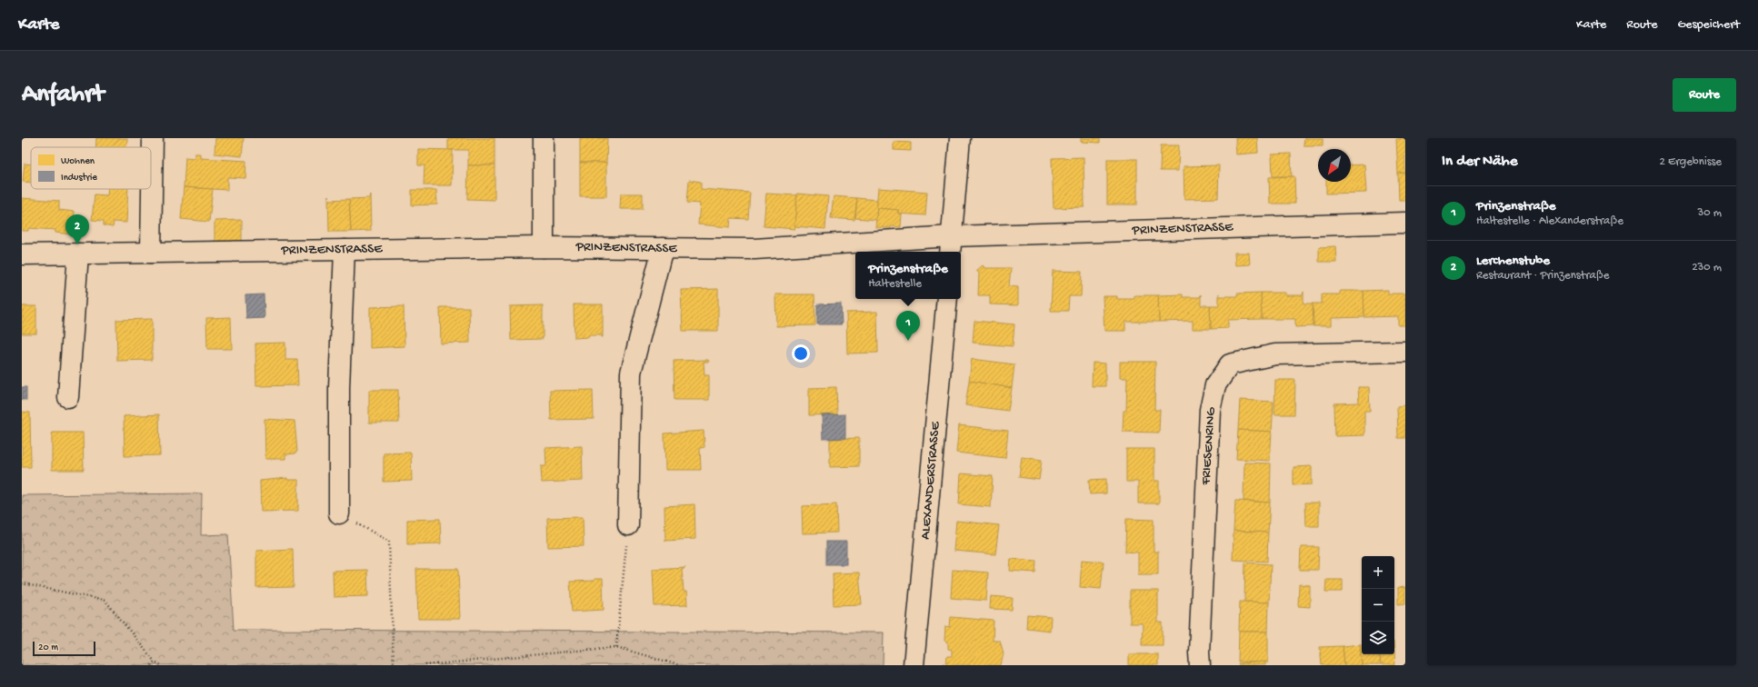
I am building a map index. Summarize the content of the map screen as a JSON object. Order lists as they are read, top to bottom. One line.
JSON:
{"streets":{"street":["PRINZENSTRASSE","FRIESENRING","ALEXANDERSTRASSE"]},"legend":["Wohnen","Industrie"],"scale_bar":"20 m","north":"bottom left","page":{"header":"Karte","nav":["Karte","Route","Gespeichert"],"buttons":"Route","title":"Anfahrt","heading":["In der Nähe","2 Ergebnisse"],"list":[{"mark":"1","name":"Prinzenstraße","note":"Haltestelle · Alexanderstraße","value":"30 m"},{"mark":"2","name":"Lerchenstube","note":"Restaurant · Prinzenstraße","value":"230 m"}],"pins":["2","1"],"popup":["Prinzenstraße","Haltestelle"],"map_buttons":["+","−"],"scale":"20 m"}}
